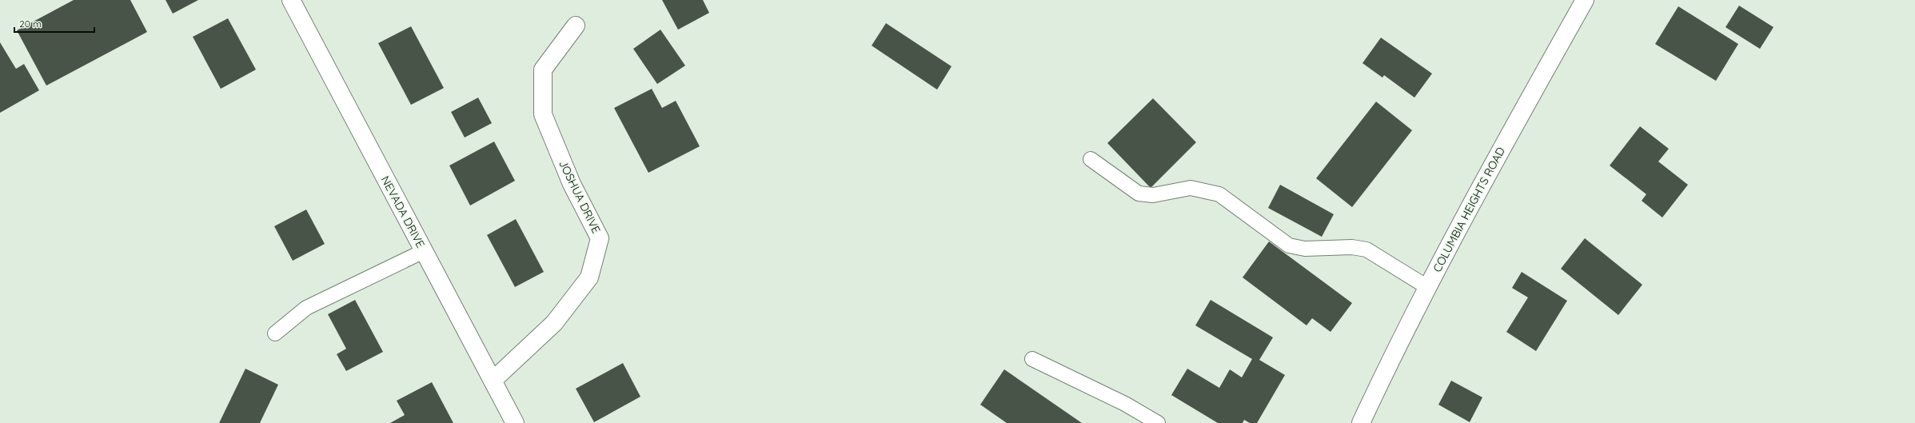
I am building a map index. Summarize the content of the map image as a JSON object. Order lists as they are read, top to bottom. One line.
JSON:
{"streets":{"street":["JOSHUA DRIVE","COLUMBIA HEIGHTS ROAD","NEVADA DRIVE"]},"crossings":[["JOSHUA DRIVE","NEVADA DRIVE"]],"scale_bar":"20 m"}
